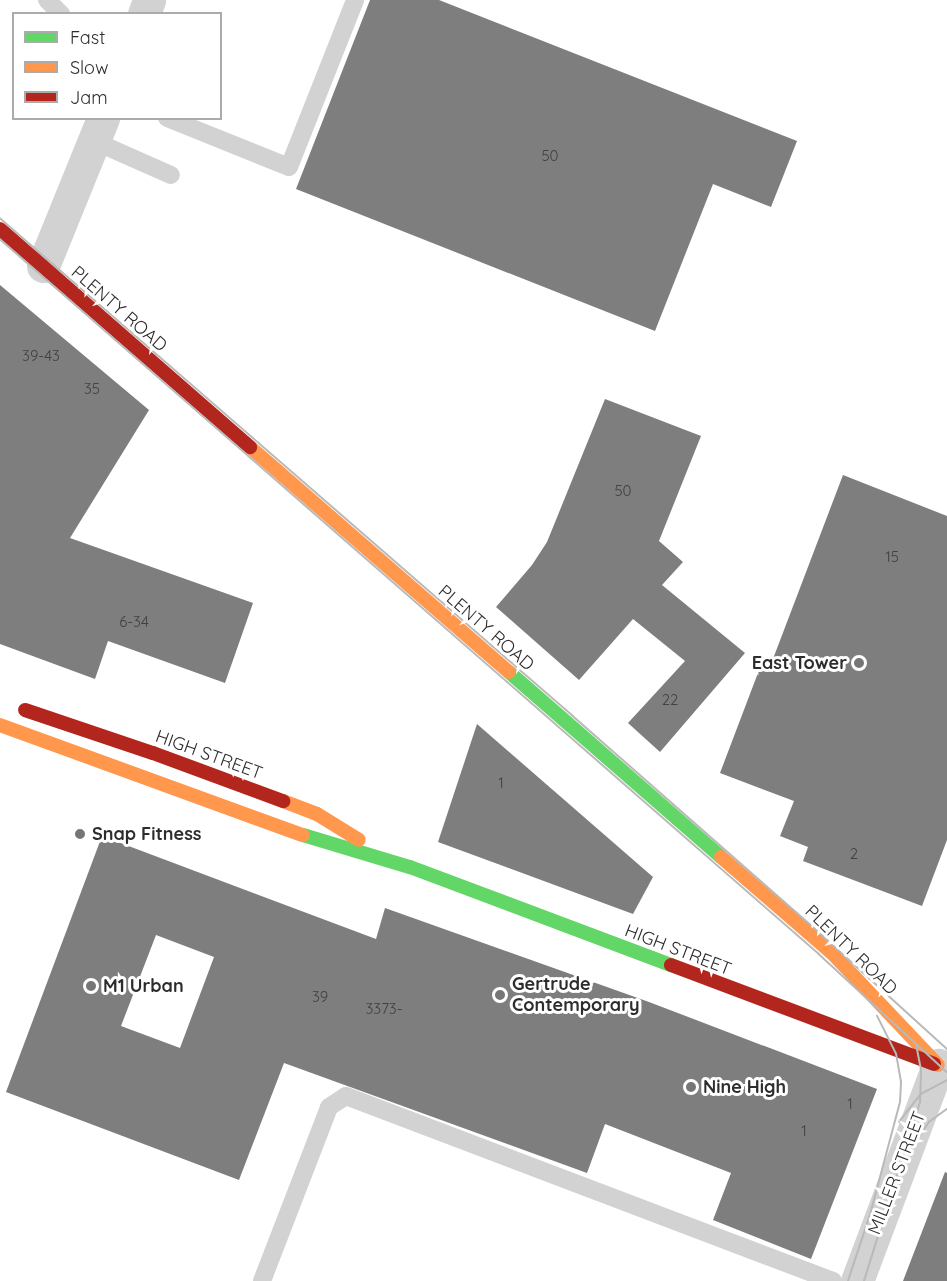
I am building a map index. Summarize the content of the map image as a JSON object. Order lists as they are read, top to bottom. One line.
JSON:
{"streets":{"main road":["PLENTY ROAD","HIGH STREET"],"street":["MILLER STREET"]},"crossings":[["PLENTY ROAD","HIGH STREET"],["PLENTY ROAD","MILLER STREET"],["HIGH STREET","MILLER STREET"]],"places":["East Tower","Snap Fitness","M1 Urban","Gertrude Contemporary","Nine High"],"house_numbers":["50","39-43","35","50","15","6-34","22","1","2","39","3373-","1","1"],"legend":["Fast","Slow","Jam"]}
